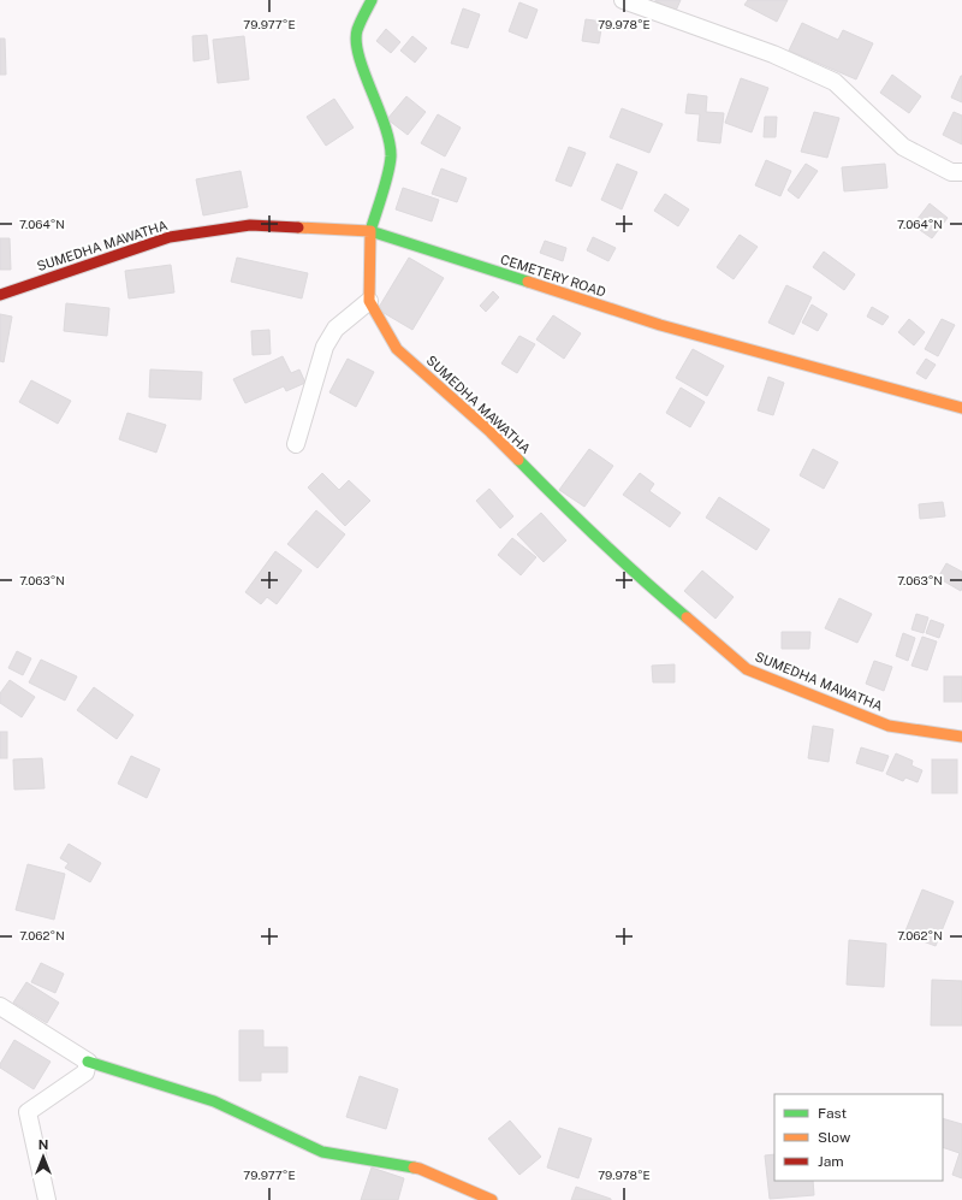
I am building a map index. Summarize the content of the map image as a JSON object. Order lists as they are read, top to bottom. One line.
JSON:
{"streets":{"street":["SUMEDHA MAWATHA","CEMETERY ROAD"]},"crossings":[["SUMEDHA MAWATHA","CEMETERY ROAD"]],"legend":["Fast","Slow","Jam"],"north":"top","coordinates":["79.977°E","79.978°E","7.064°N","7.063°N","7.062°N"]}
